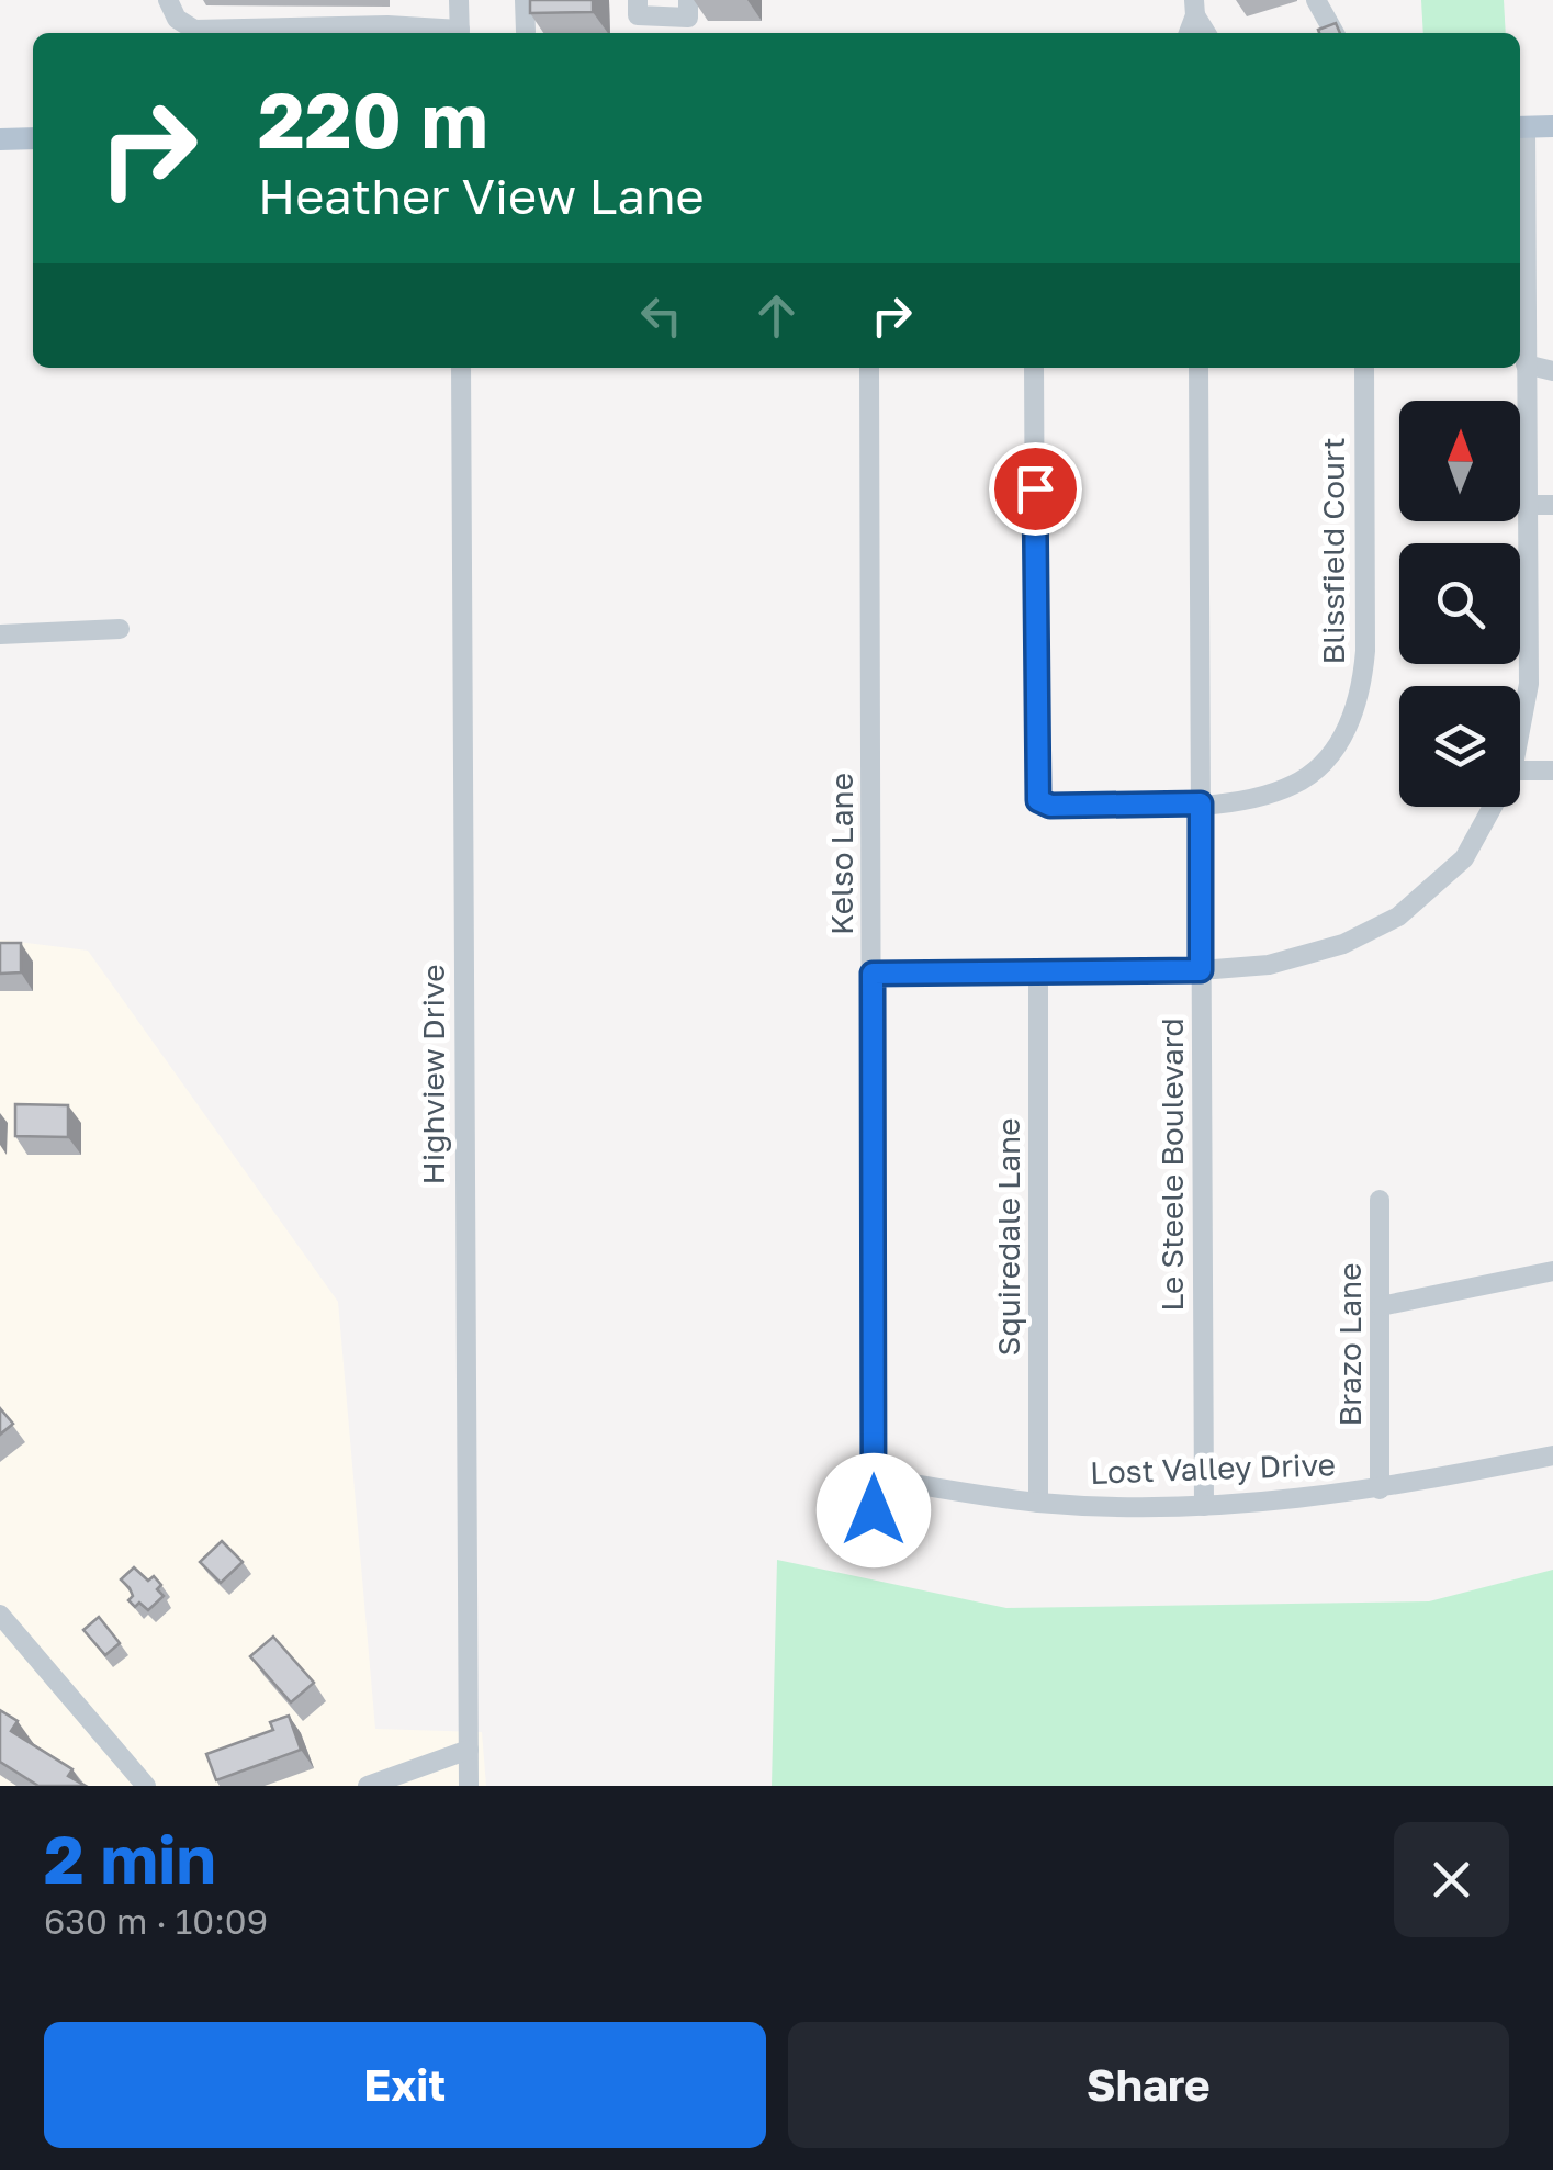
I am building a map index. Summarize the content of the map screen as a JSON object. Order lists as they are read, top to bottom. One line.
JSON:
{"streets":{"street":["Blissfield Court","Kelso Lane","Highview Drive","Le Steele Boulevard","Squiredale Lane","Brazo Lane","Lost Valley Drive"]},"crossings":[["Blissfield Court","Le Steele Boulevard"],["Kelso Lane","Lost Valley Drive"],["Le Steele Boulevard","Lost Valley Drive"],["Squiredale Lane","Lost Valley Drive"],["Brazo Lane","Lost Valley Drive"]],"north":"top","page":{"turn":["220 m","Heather View Lane"],"heading":["2 min","630 m · 10:09"],"buttons":["Exit","Share"]}}
